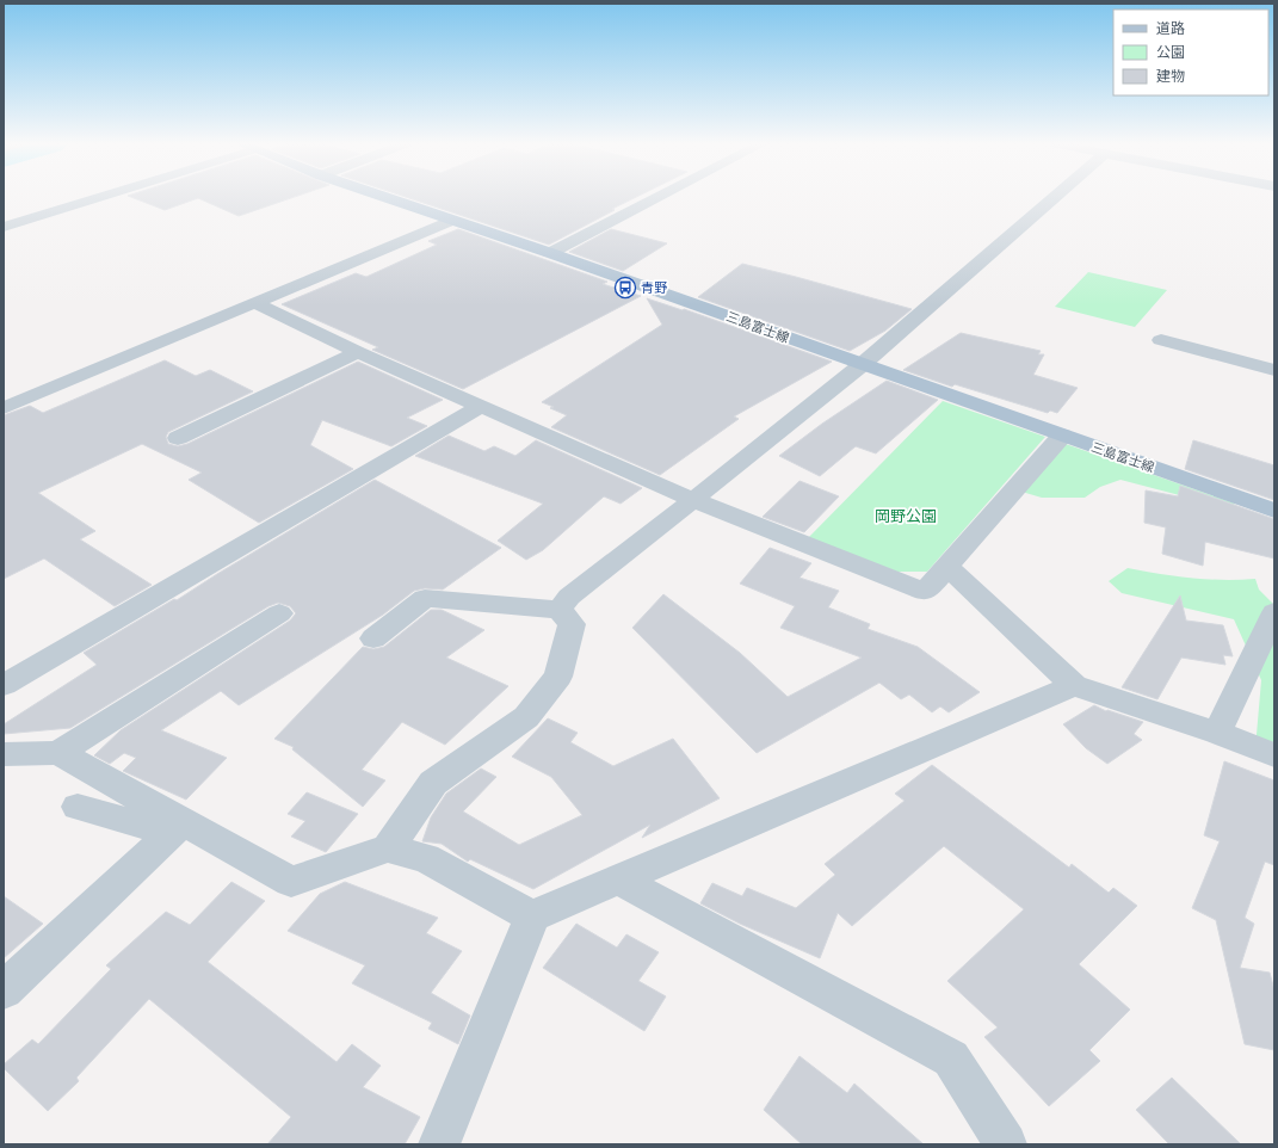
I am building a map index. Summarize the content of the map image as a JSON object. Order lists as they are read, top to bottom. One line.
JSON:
{"streets":{"main road":["三島富士線"]},"parks":["岡野公園"],"places":{"bus stop":["青野"]},"legend":["道路","公園","建物"]}
